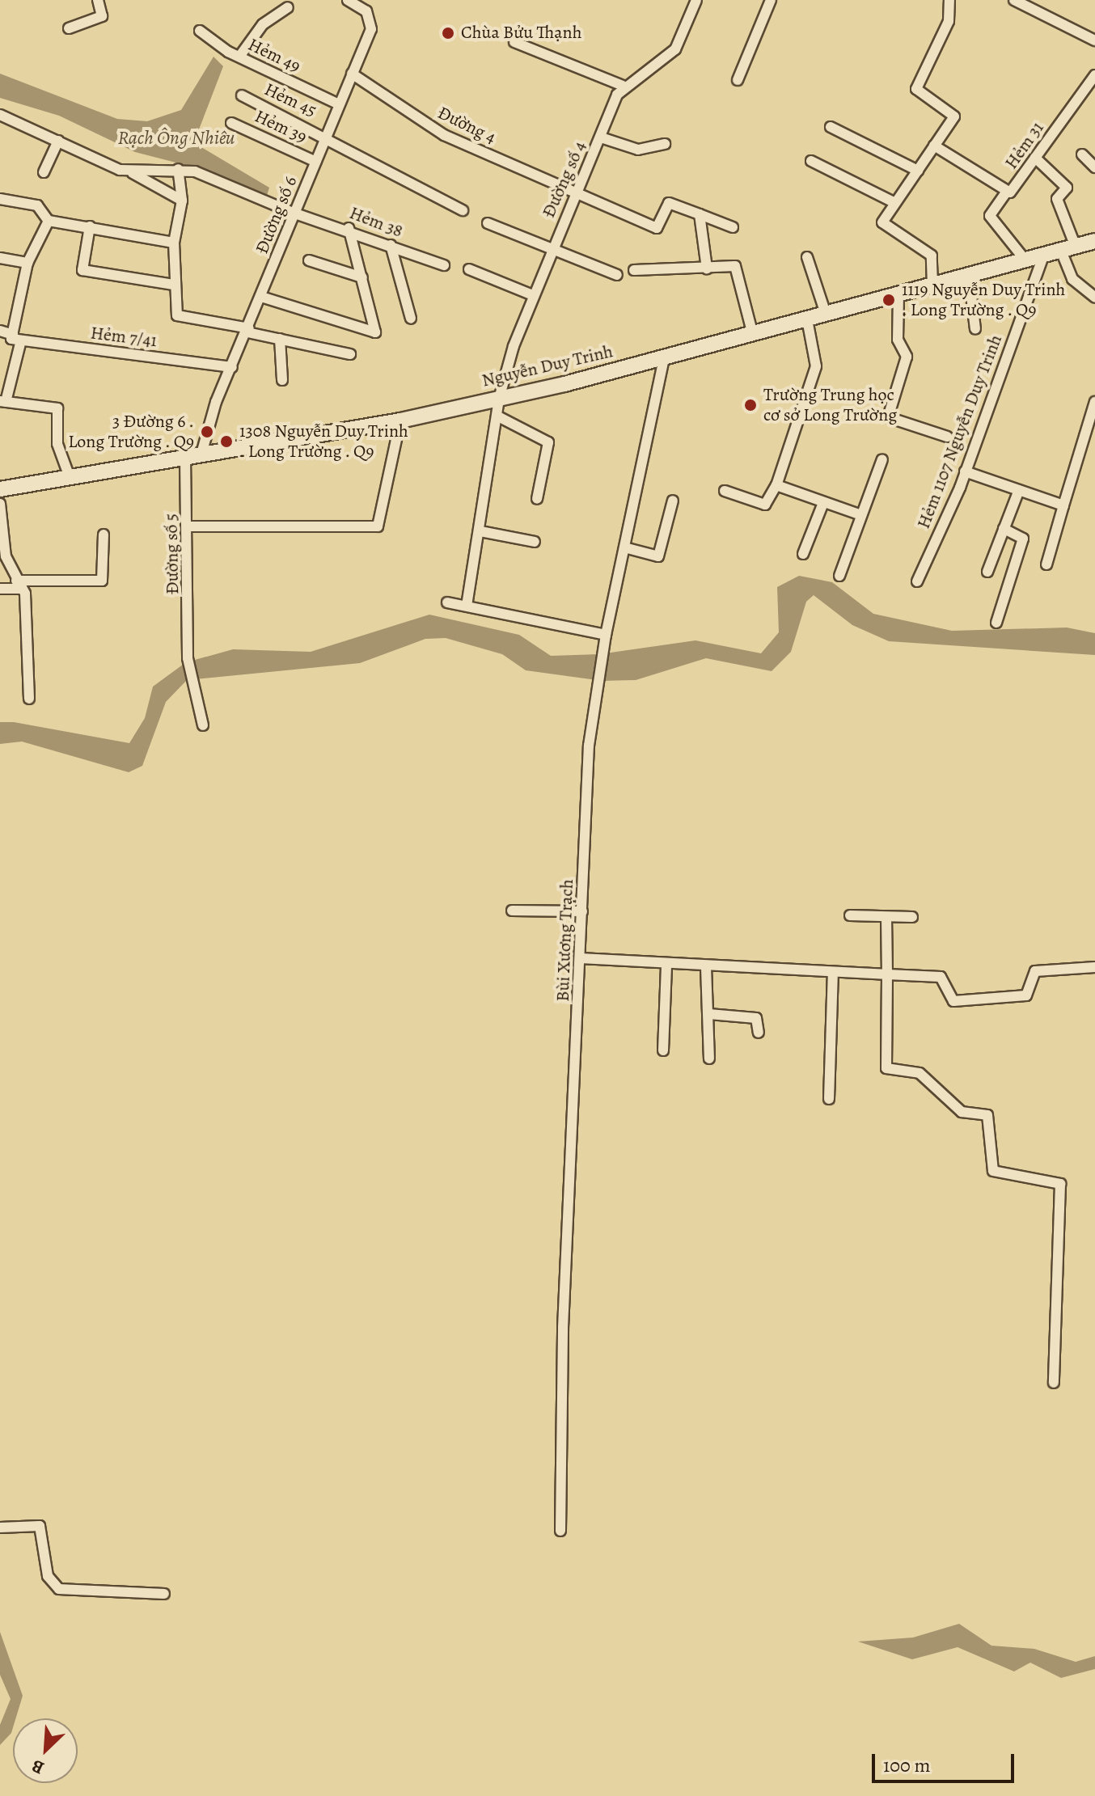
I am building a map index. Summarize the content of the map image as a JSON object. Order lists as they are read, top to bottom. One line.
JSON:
{"streets":{"main road":["Nguyễn Duy Trinh"],"street":["Hẻm 49","Hẻm 45","Đường 4","Hẻm 39","Hẻm 31","Đường số 4","Đường số 6","Hẻm 38","Hẻm 7/41","Hẻm 1107 Nguyễn Duy Trinh","Đường số 5","Bùi Xương Trạch"]},"crossings":[["Hẻm 49","Đường số 6"],["Hẻm 45","Đường số 6"],["Đường 4","Đường số 4"],["Đường 4","Đường số 6"],["Hẻm 39","Đường số 6"],["Đường số 4","Nguyễn Duy Trinh"],["Đường số 6","Hẻm 38"],["Đường số 6","Hẻm 7/41"],["Đường số 6","Nguyễn Duy Trinh"],["Nguyễn Duy Trinh","Hẻm 1107 Nguyễn Duy Trinh"],["Nguyễn Duy Trinh","Đường số 5"],["Nguyễn Duy Trinh","Bùi Xương Trạch"]],"water":["Rạch Ông Nhiêu"],"places":["Chùa Bửu Thạnh","1119 Nguyễn Duy Trinh . Long Trường . Q9","Trường Trung học cơ sở Long Trường","3 Đường 6 . Long Trường . Q9","1308 Nguyễn Duy Trinh . Long Trường . Q9"],"scale_bar":"100 m","north":"bottom left"}
